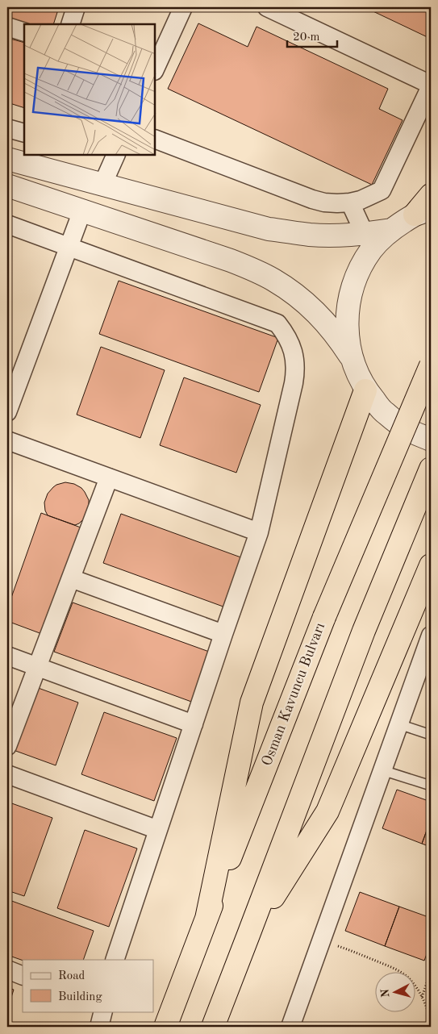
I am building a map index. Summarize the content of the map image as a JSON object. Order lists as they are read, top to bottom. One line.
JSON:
{"streets":{"highway":["Osman Kavuncu Bulvarı"]},"legend":["Road","Building"],"scale_bar":"20 m","north":"left"}
